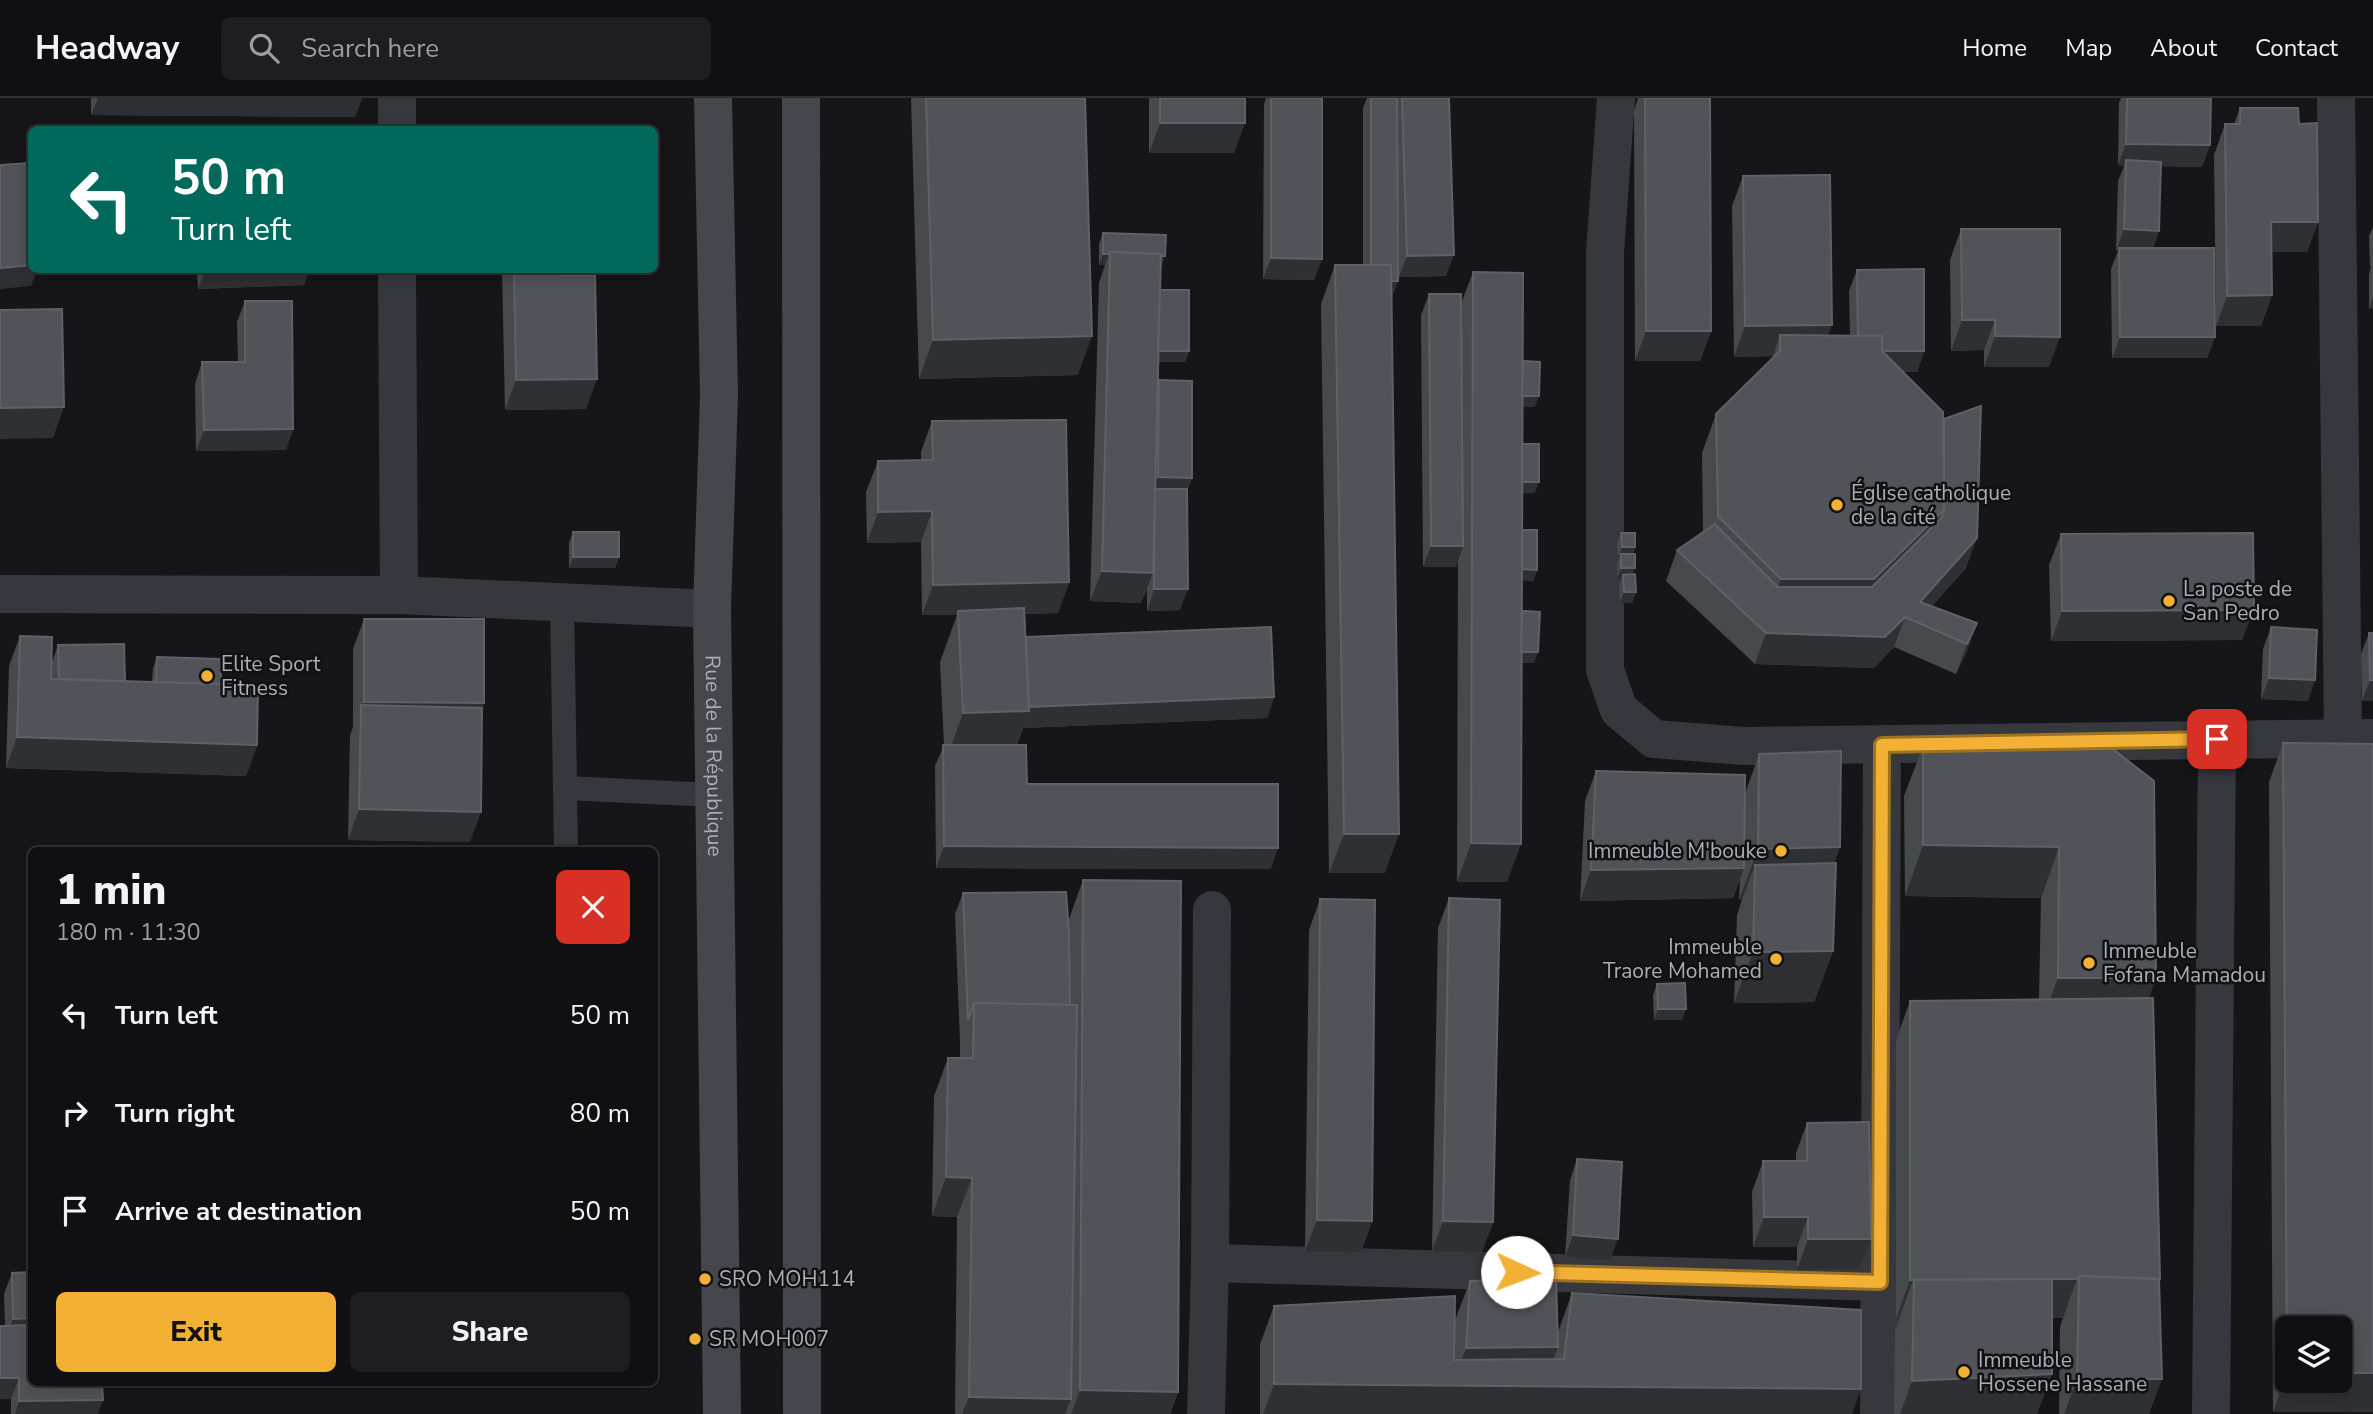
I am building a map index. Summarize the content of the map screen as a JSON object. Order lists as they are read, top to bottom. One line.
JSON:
{"streets":{"main road":["Rue de la République"]},"places":["Église catholique de la cité","La poste de San Pedro","Elite Sport Fitness","Immeuble M'bouke","Immeuble Traore Mohamed","Immeuble Fofana Mamadou","SRO MOH114","SR MOH007","Immeuble Hossene Hassane"],"page":{"header":"Headway","search":"Search here","nav":["Home","Map","About","Contact"],"turn":["50 m","Turn left"],"heading":["1 min","180 m · 11:30"],"list":[{"name":"Turn left","value":"50 m"},{"name":"Turn right","value":"80 m"},{"name":"Arrive at destination","value":"50 m"}],"buttons":["Exit","Share"]}}
